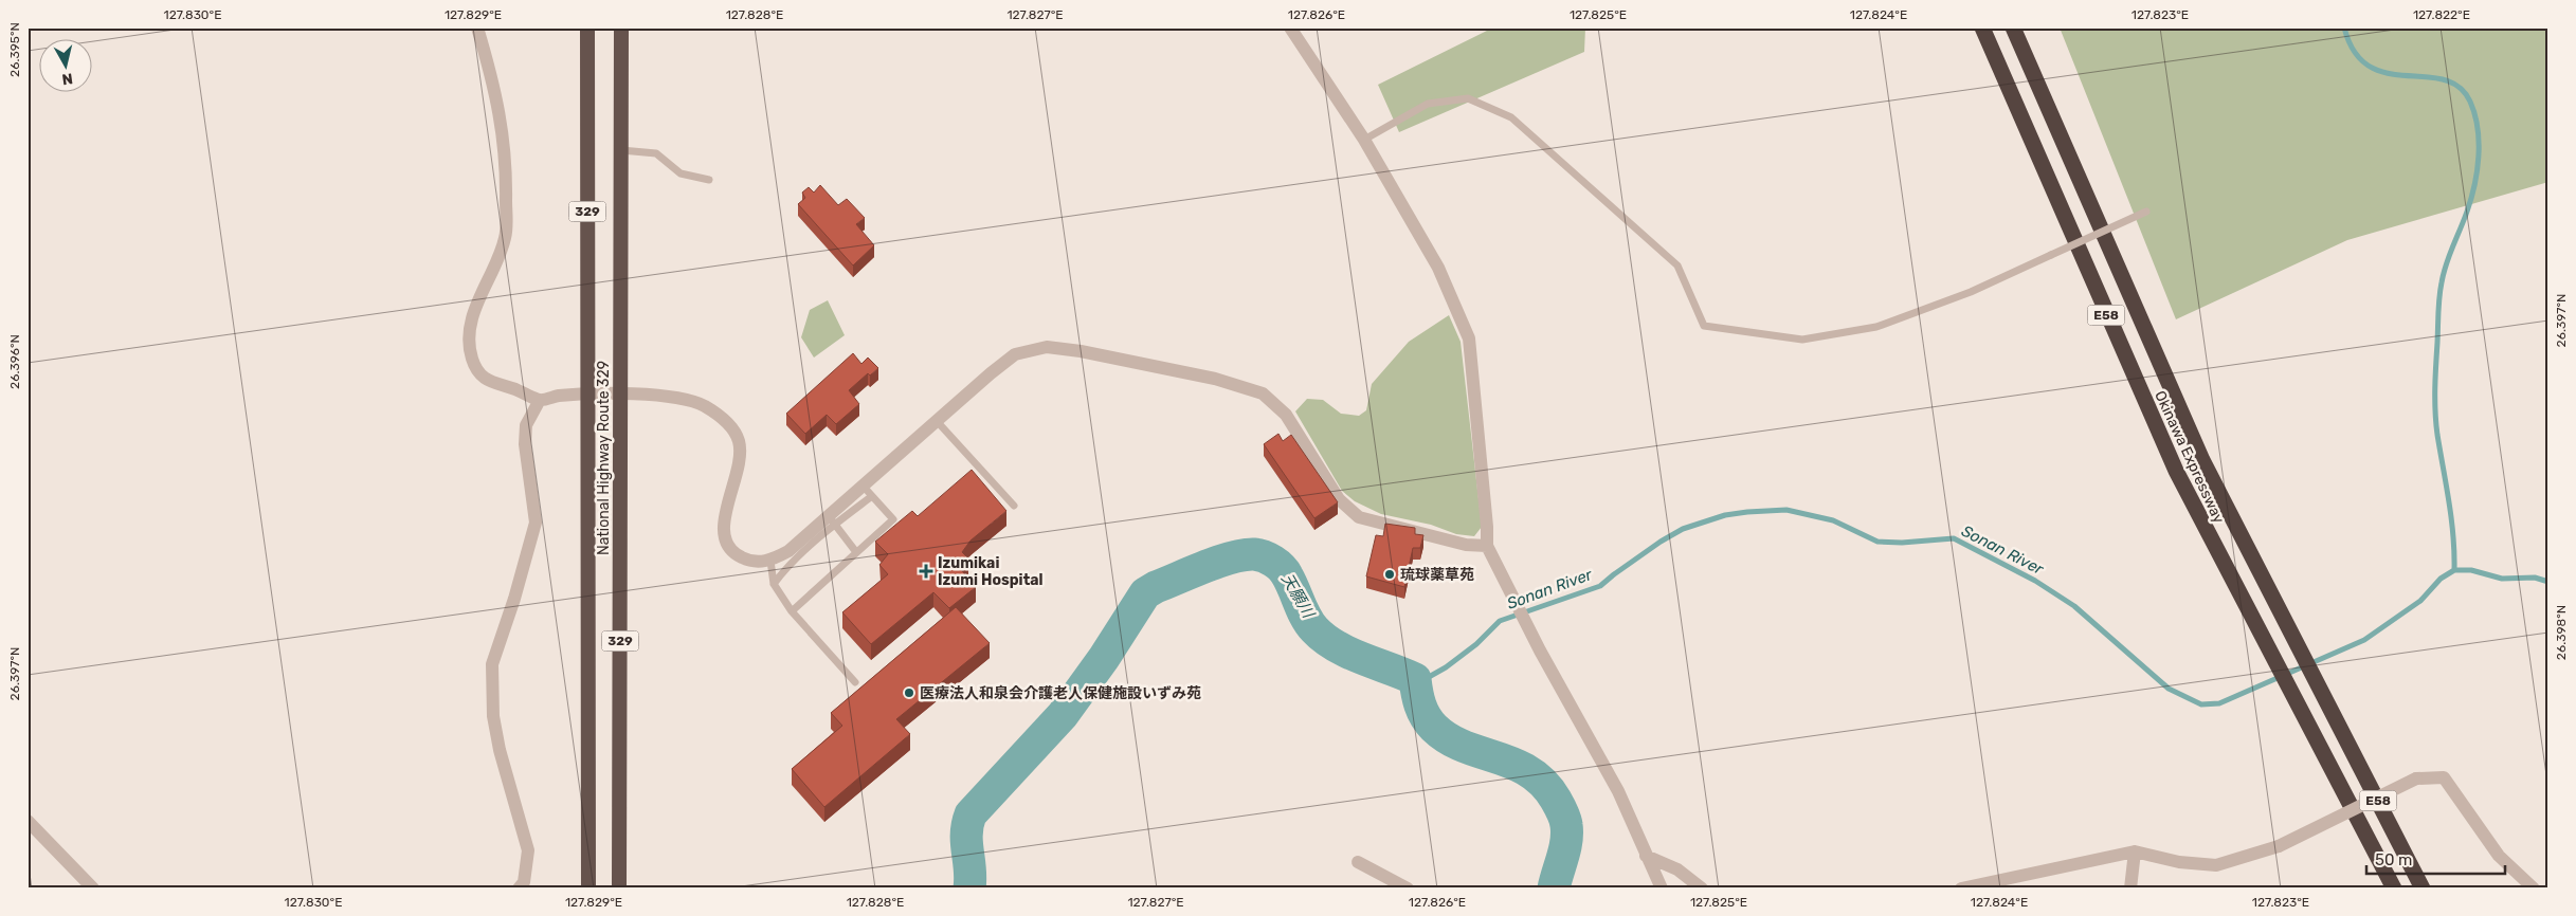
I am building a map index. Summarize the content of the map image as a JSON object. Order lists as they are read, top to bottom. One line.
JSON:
{"streets":{"highway":["329","E58","Okinawa Expressway","National Highway Route 329"]},"water":["Sonan River","天願川"],"places":{"health":["Izumikai Izumi Hospital"],"other":["琉球薬草苑","医療法人和泉会介護老人保健施設いずみ苑"]},"scale_bar":"50 m","north":"bottom","coordinates":["127.830°E","127.829°E","127.828°E","127.827°E","127.826°E","127.825°E","127.824°E","127.823°E","127.822°E","26.395°N","26.397°N","26.396°N","26.398°N"]}
